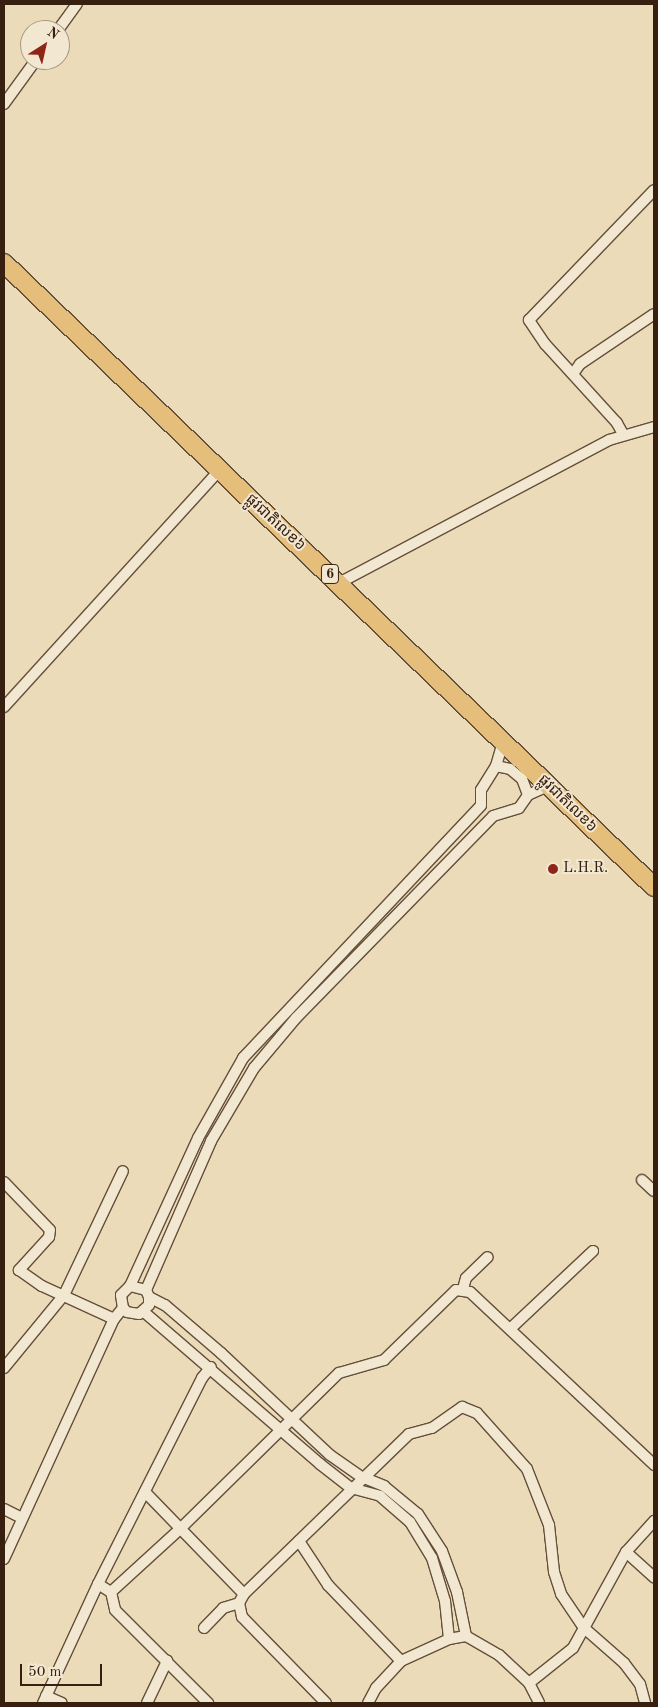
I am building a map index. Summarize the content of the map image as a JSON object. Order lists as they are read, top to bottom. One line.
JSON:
{"streets":{"highway":["ផ្លូវជាតិលេខ៦","6"]},"places":["L.H.R."],"scale_bar":"50 m","north":"top right"}
